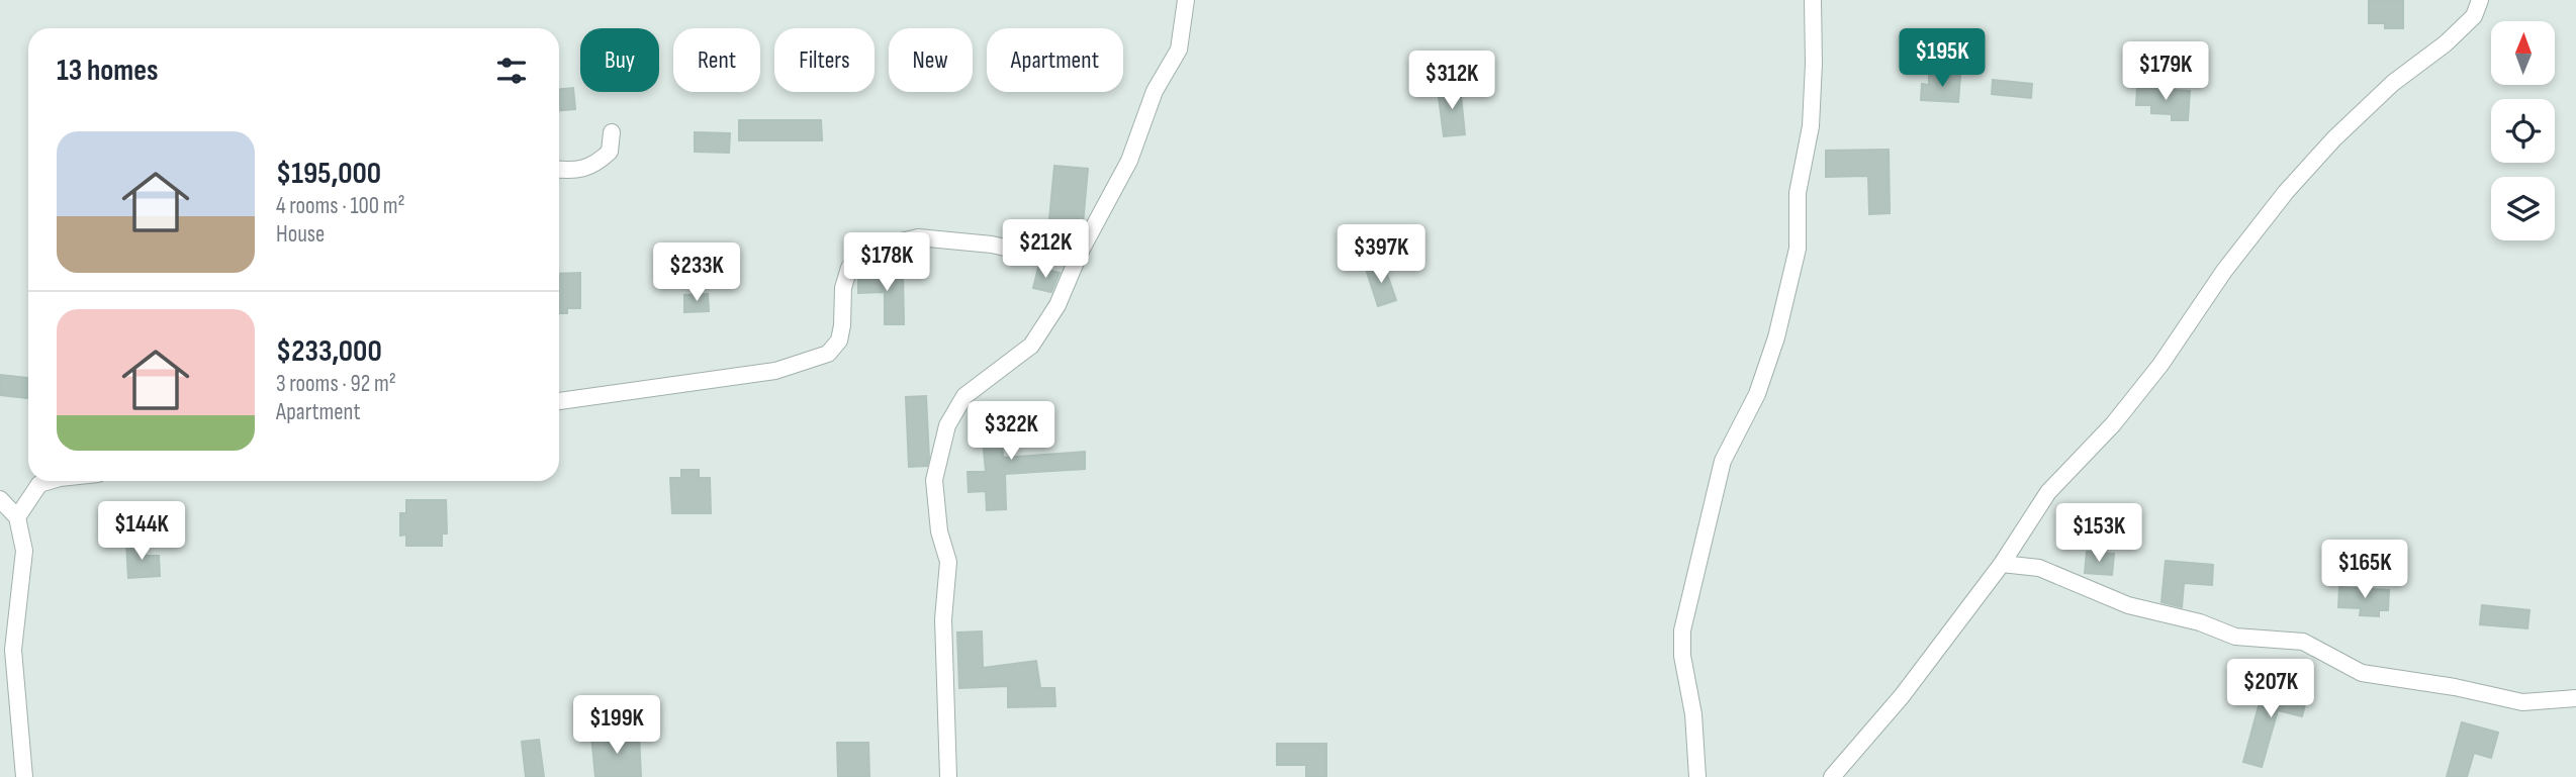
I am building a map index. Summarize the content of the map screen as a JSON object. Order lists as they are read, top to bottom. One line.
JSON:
{"north":"top","page":{"price":["$195K","$179K","$312K","$212K","$397K","$178K","$233K","$322K","$144K","$153K","$165K","$207K","$199K"],"chip":["Buy","Rent","Filters","New","Apartment"],"heading":"13 homes","list":[{"name":"$195,000","note":"4 rooms · 100 m² · House"},{"name":"$233,000","note":"3 rooms · 92 m² · Apartment"}]}}
